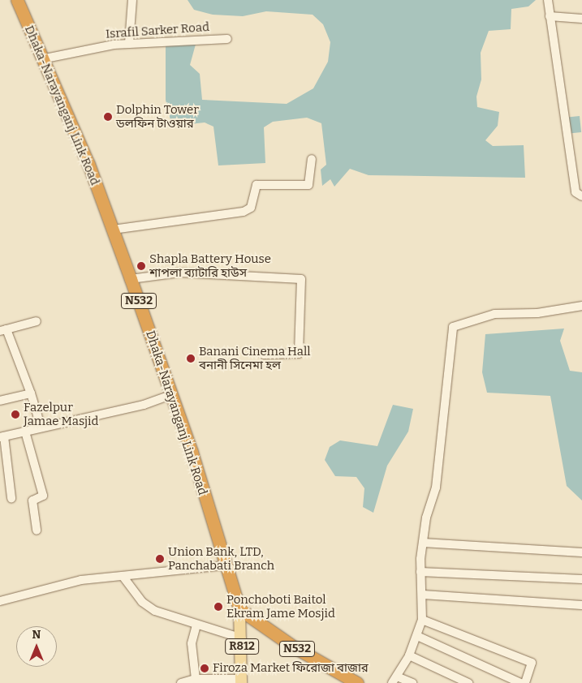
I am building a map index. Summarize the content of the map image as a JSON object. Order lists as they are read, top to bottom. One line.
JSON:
{"streets":{"highway":["Dhaka-Narayanganj Link Road","N532"],"main road":["R812"],"street":["Israfil Sarker Road"]},"crossings":[["Israfil Sarker Road","Dhaka-Narayanganj Link Road"],["Dhaka-Narayanganj Link Road","N532"],["Dhaka-Narayanganj Link Road","R812"],["N532","R812"]],"places":["Dolphin Tower ডলফিন টাওয়ার","Shapla Battery House শাপলা ব্যাটারি হাউস","Banani Cinema Hall বনানী সিনেমা হল","Fazelpur Jamae Masjid","Union Bank, LTD, Panchabati Branch","Ponchoboti Baitol Ekram Jame Mosjid","Firoza Market ফিরোজা বাজার"],"north":"top"}
